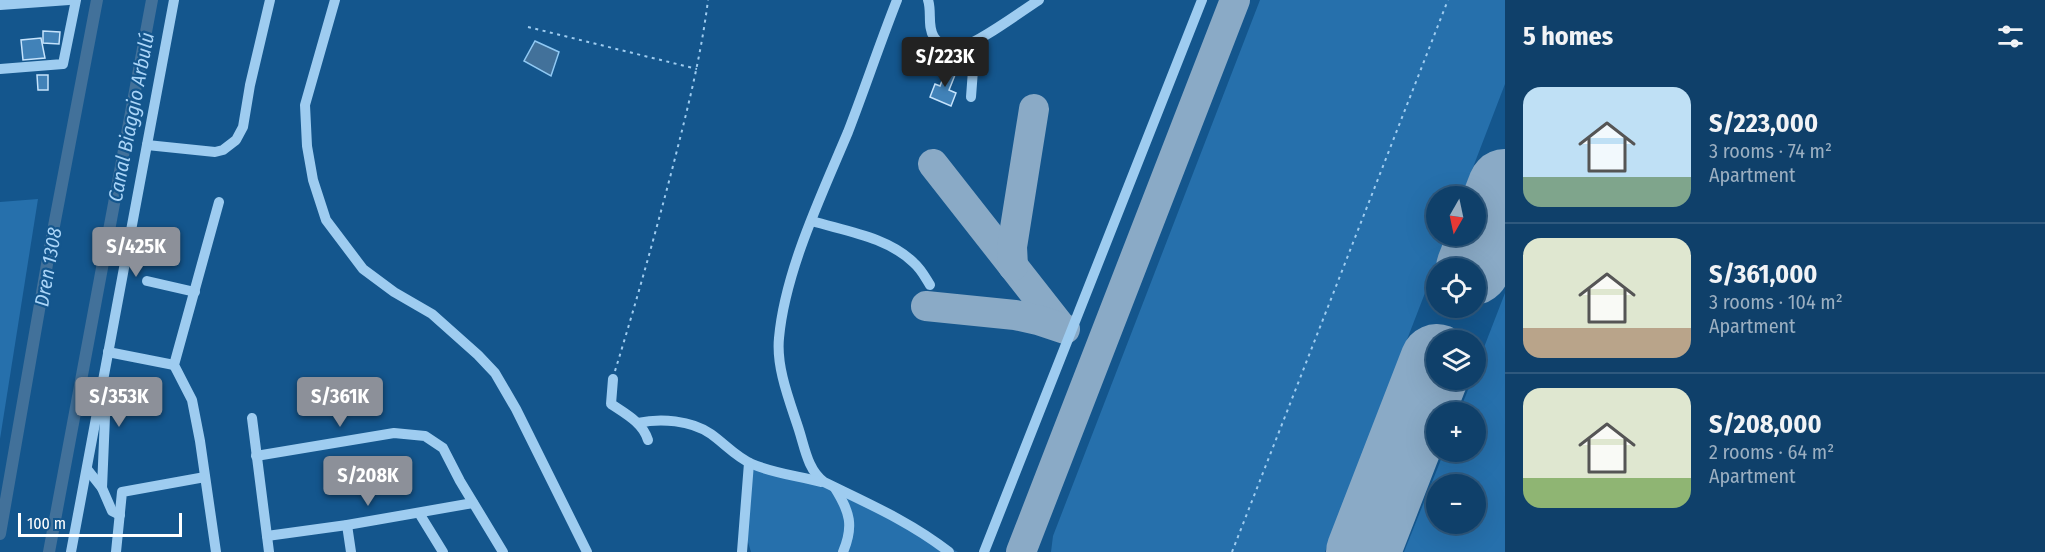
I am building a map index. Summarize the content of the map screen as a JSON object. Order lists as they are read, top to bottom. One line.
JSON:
{"water":["Canal Biaggio Arbulú","Dren 1308"],"scale_bar":"100 m","north":"bottom","page":{"heading":"5 homes","price":["S/223K","S/425K","S/353K","S/361K","S/208K"],"list":[{"name":"S/223,000","note":"3 rooms · 74 m² · Apartment"},{"name":"S/361,000","note":"3 rooms · 104 m² · Apartment"},{"name":"S/208,000","note":"2 rooms · 64 m² · Apartment"}],"map_buttons":["+","−"],"scale":"100 m"}}
